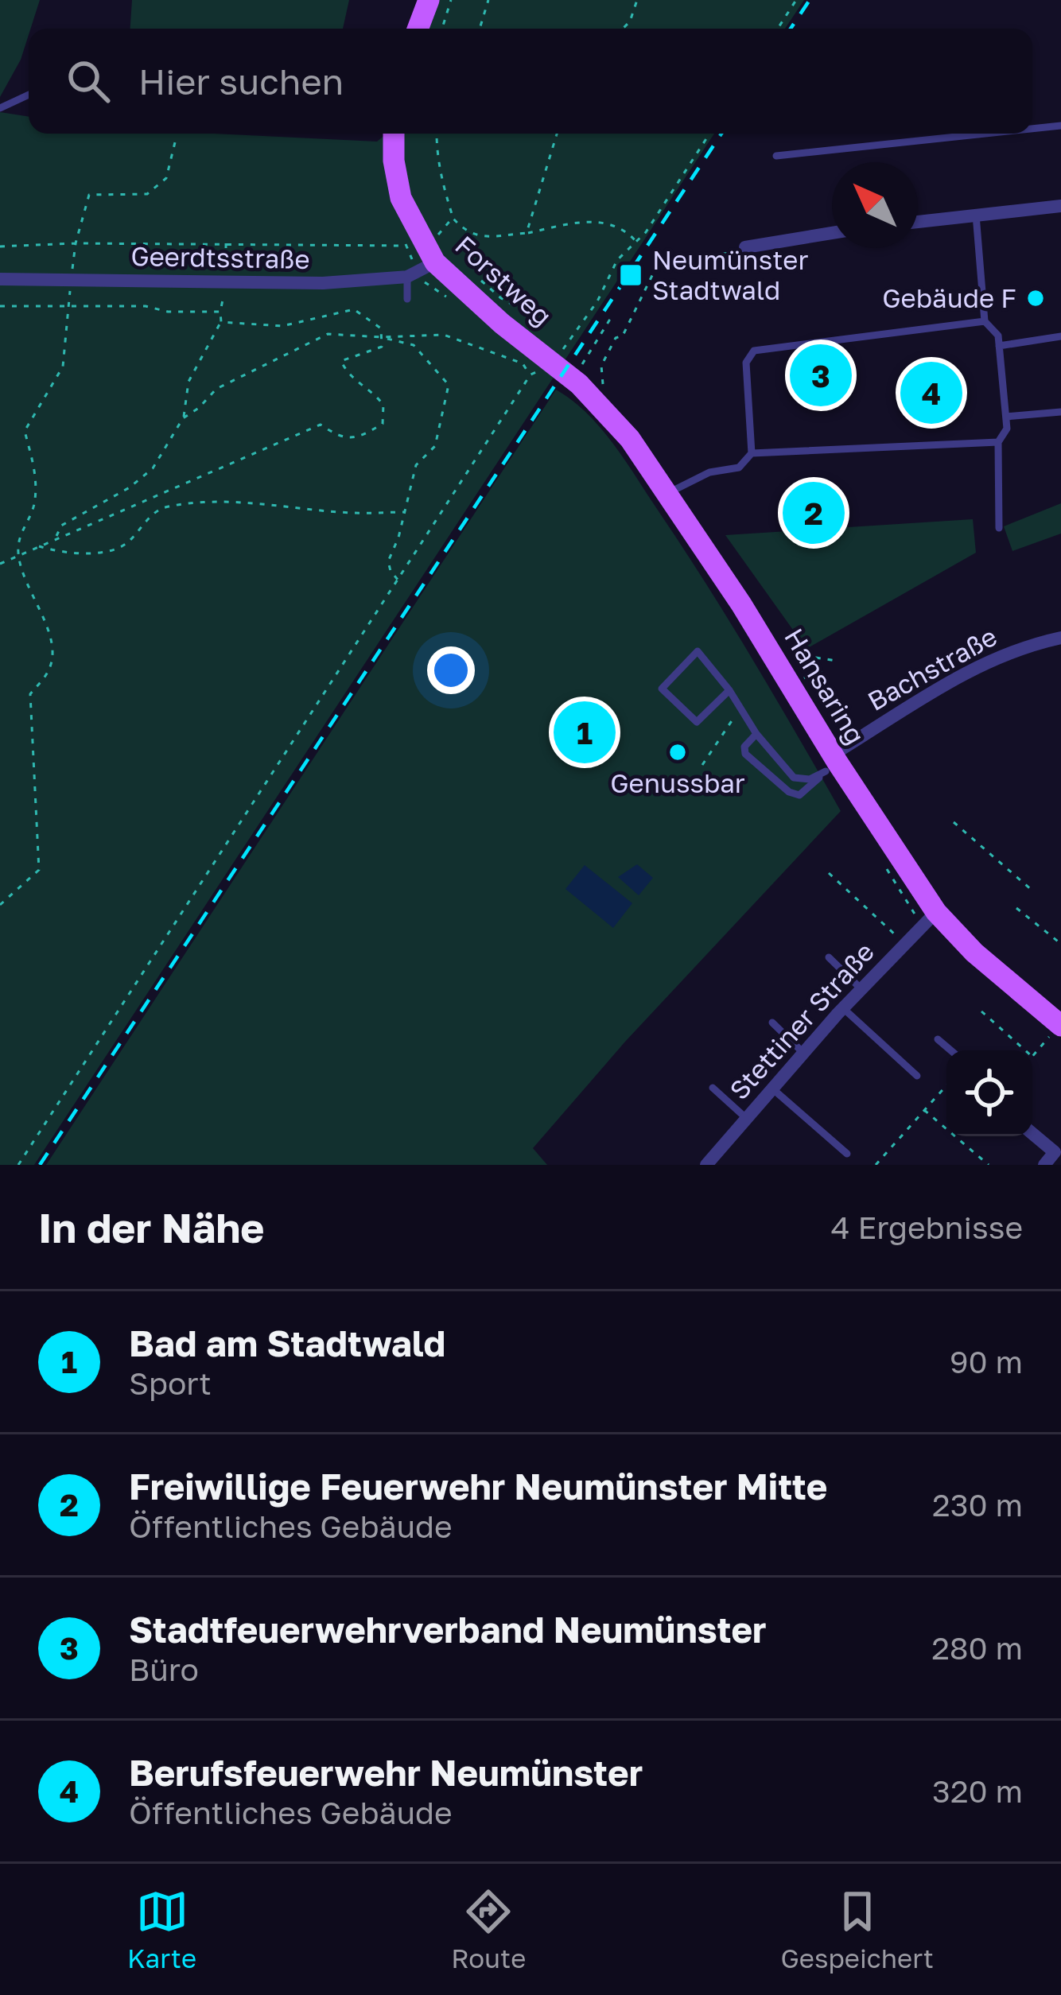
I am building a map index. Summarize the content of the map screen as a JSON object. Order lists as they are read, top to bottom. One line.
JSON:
{"streets":{"main road":["Forstweg","Hansaring"],"street":["Geerdtsstraße","Bachstraße","Stettiner Straße"]},"crossings":[["Geerdtsstraße","Forstweg"],["Forstweg","Hansaring"],["Bachstraße","Hansaring"],["Hansaring","Stettiner Straße"]],"places":{"transit":["Neumünster Stadtwald"],"other":["Gebäude F","Genussbar"]},"north":"top left","page":{"search":"Hier suchen","pins":["3","4","2","1"],"heading":["In der Nähe","4 Ergebnisse"],"list":[{"mark":"1","name":"Bad am Stadtwald","note":"Sport","value":"90 m"},{"mark":"2","name":"Freiwillige Feuerwehr Neumünster Mitte","note":"Öffentliches Gebäude","value":"230 m"},{"mark":"3","name":"Stadtfeuerwehrverband Neumünster","note":"Büro","value":"280 m"},{"mark":"4","name":"Berufsfeuerwehr Neumünster","note":"Öffentliches Gebäude","value":"320 m"}],"nav":["Karte","Route","Gespeichert"]}}
